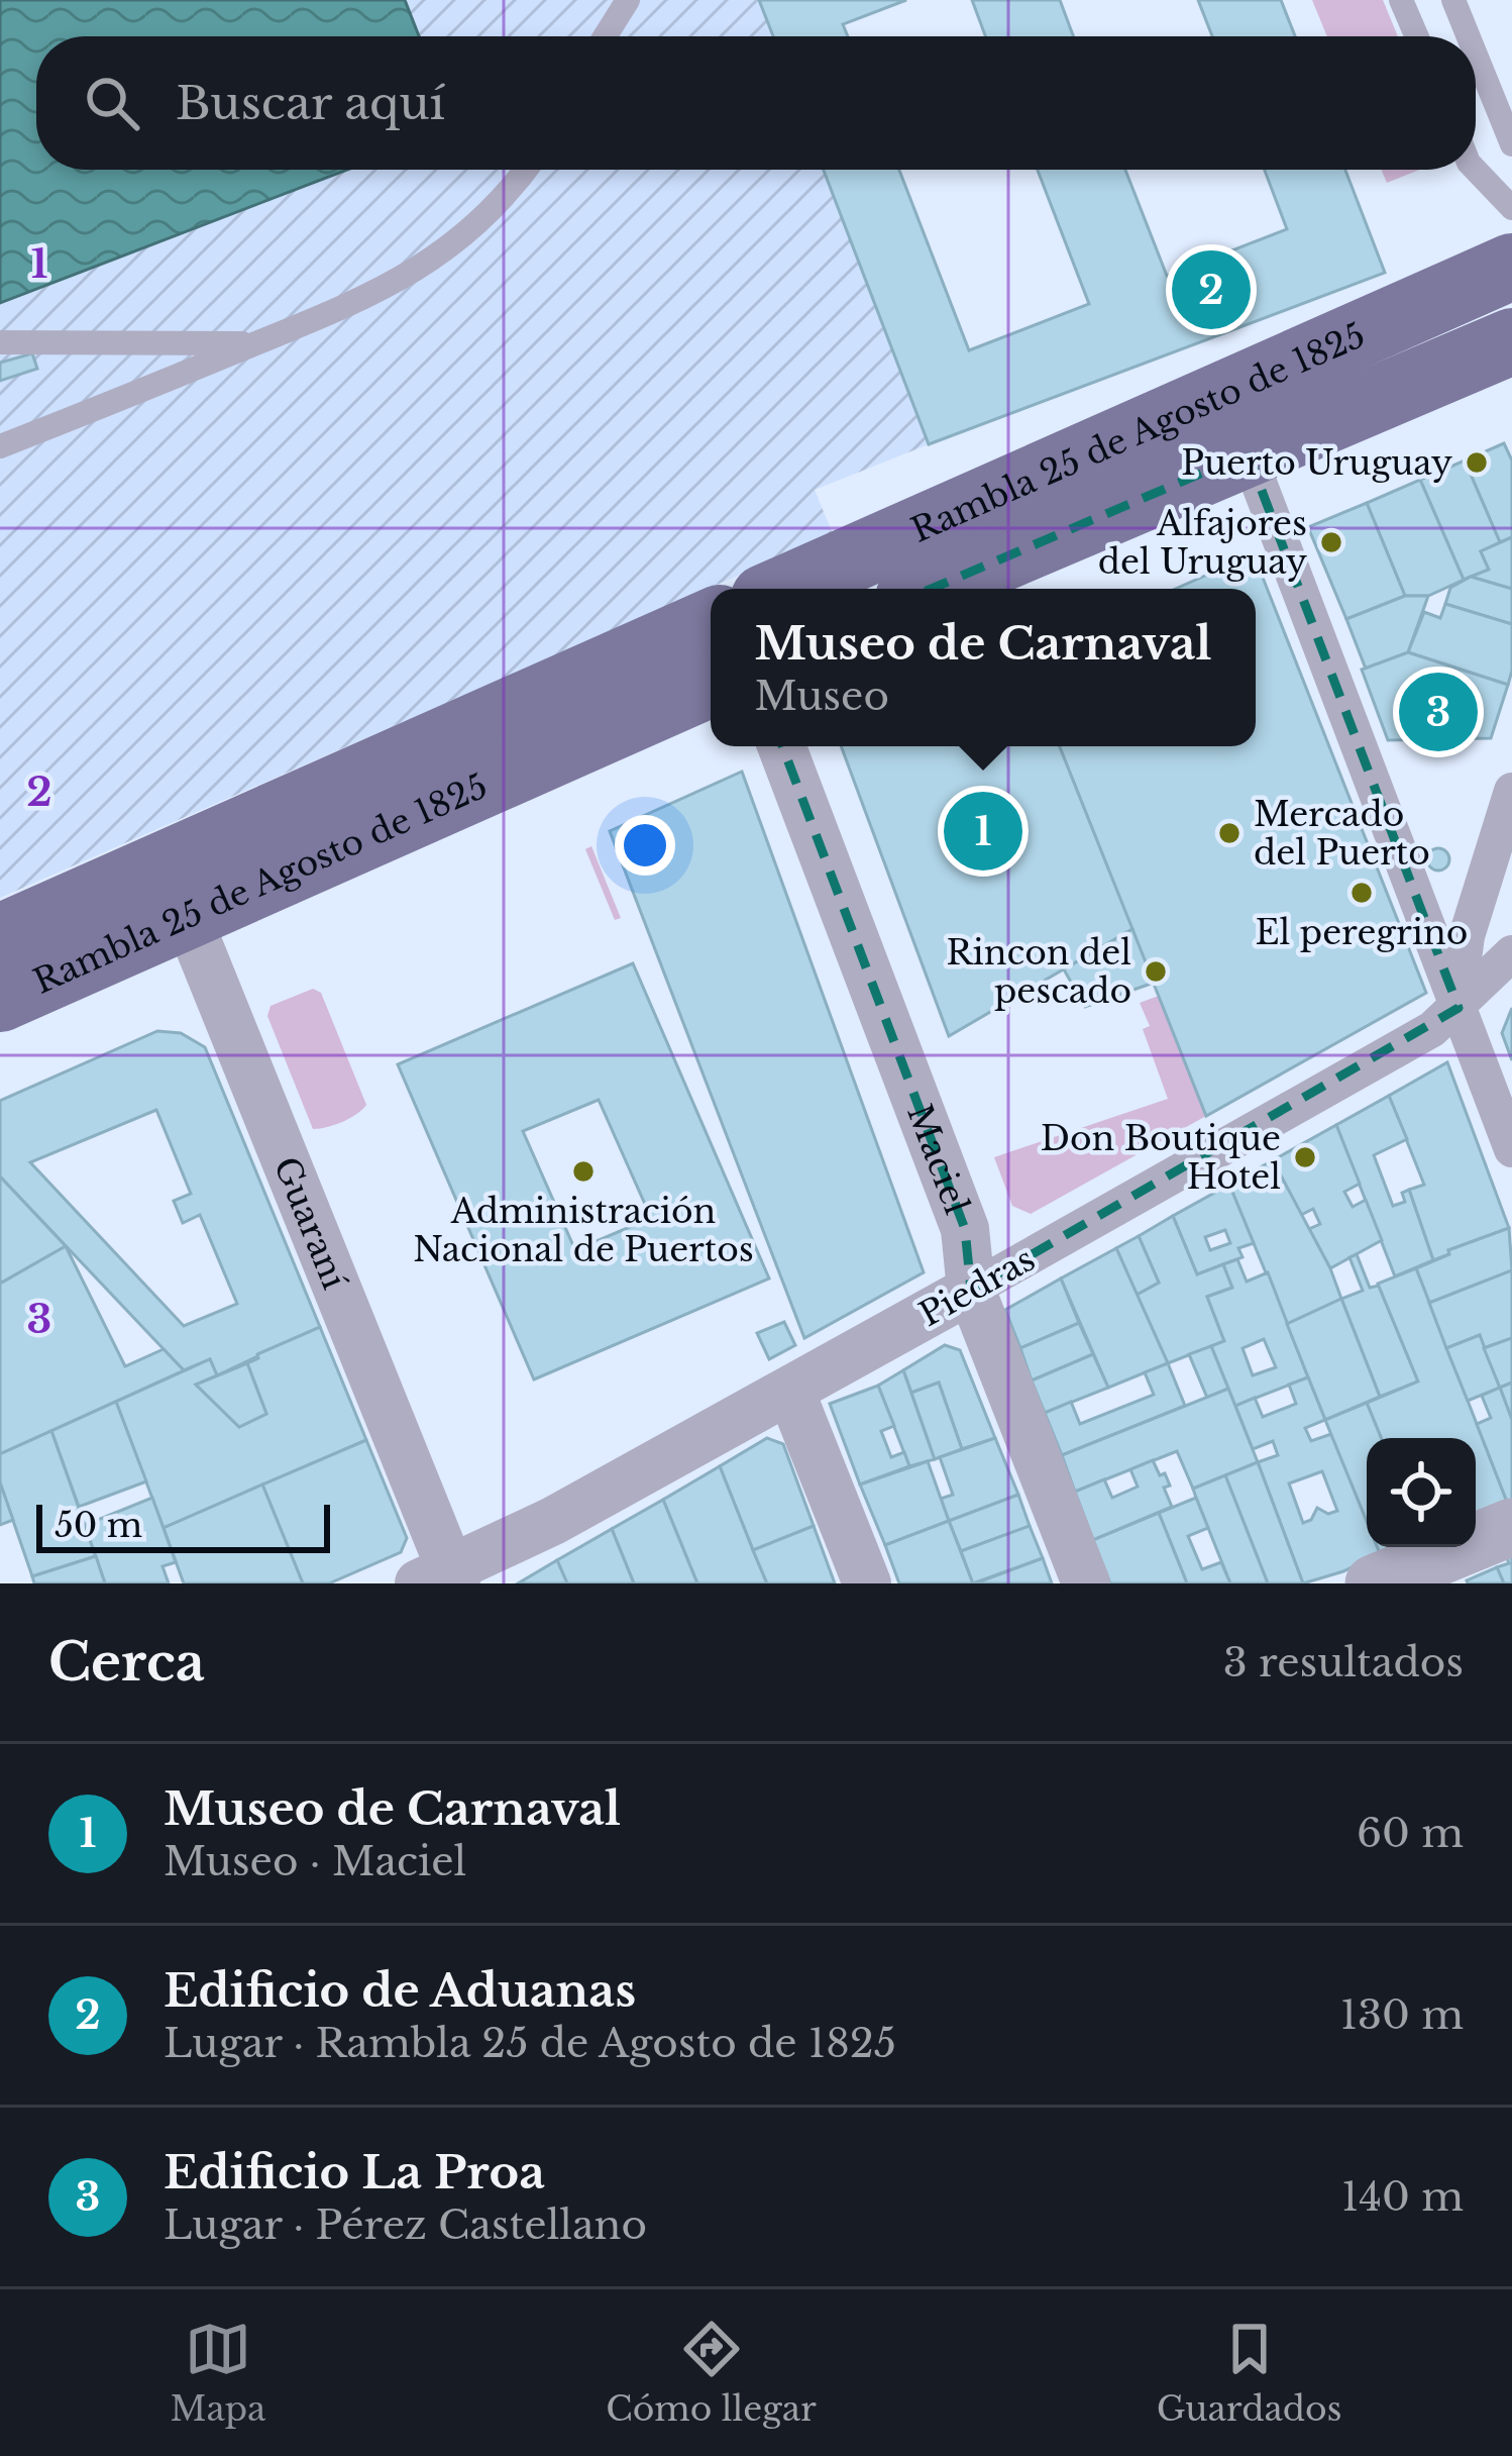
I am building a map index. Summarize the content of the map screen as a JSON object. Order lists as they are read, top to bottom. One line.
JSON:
{"streets":{"main road":["Rambla 25 de Agosto de 1825"],"street":["Maciel","Guaraní","Piedras"]},"crossings":[["Rambla 25 de Agosto de 1825","Guaraní"],["Maciel","Piedras"],["Guaraní","Piedras"]],"places":["Puerto Uruguay","Alfajores del Uruguay","Mercado del Puerto","El peregrino","Rincon del pescado","Don Boutique Hotel","Administración Nacional de Puertos"],"scale_bar":"50 m","page":{"search":"Buscar aquí","pins":["2","3","1"],"popup":["Museo de Carnaval","Museo"],"scale":"50 m","heading":["Cerca","3 resultados"],"list":[{"mark":"1","name":"Museo de Carnaval","note":"Museo · Maciel","value":"60 m"},{"mark":"2","name":"Edificio de Aduanas","note":"Lugar · Rambla 25 de Agosto de 1825","value":"130 m"},{"mark":"3","name":"Edificio La Proa","note":"Lugar · Pérez Castellano","value":"140 m"}],"nav":["Mapa","Cómo llegar","Guardados"]},"grid":{"rows":["1","2","3"]}}
